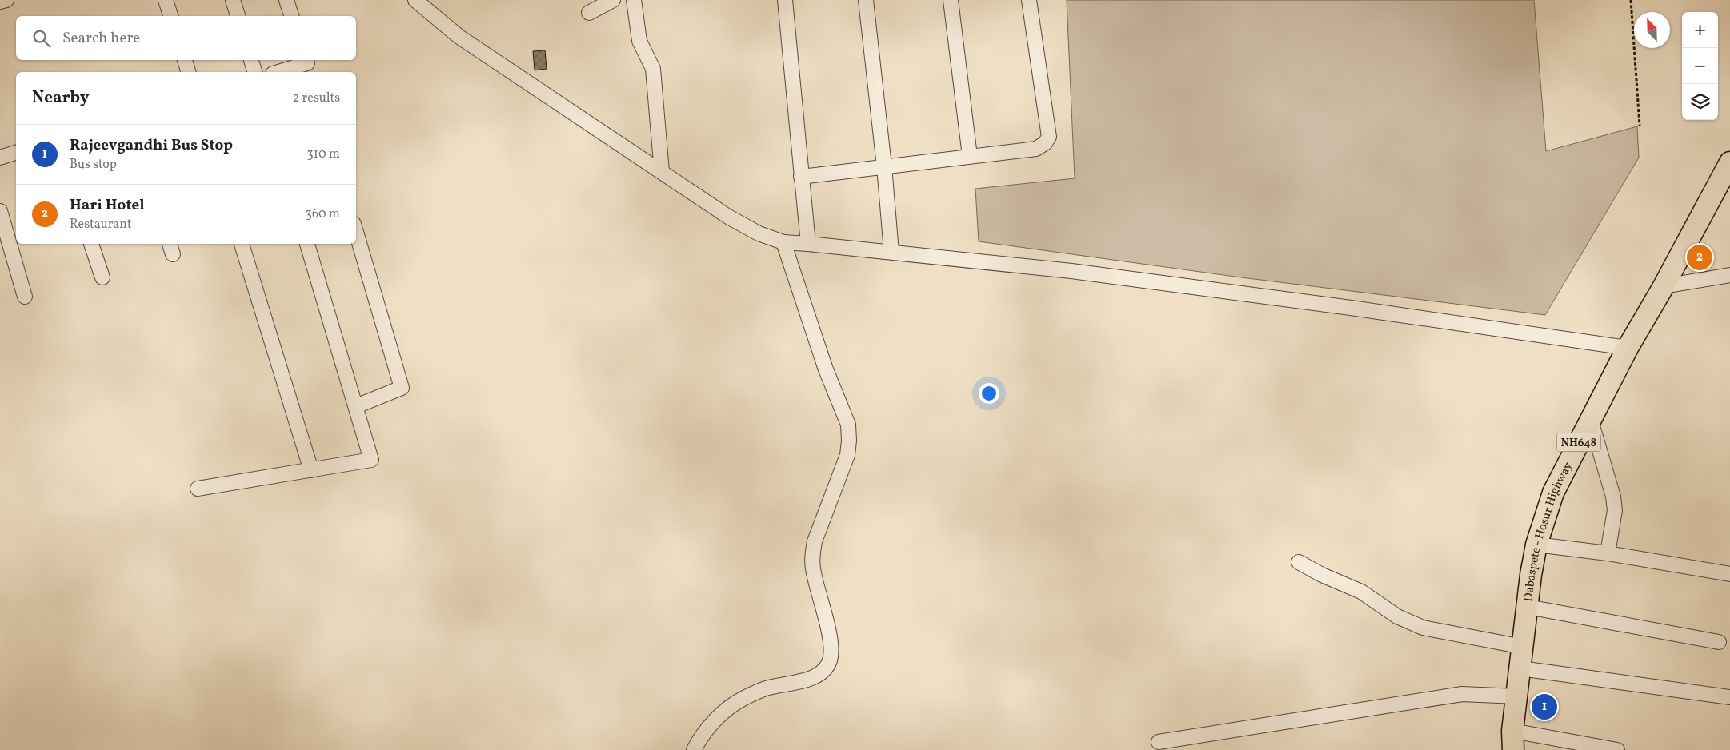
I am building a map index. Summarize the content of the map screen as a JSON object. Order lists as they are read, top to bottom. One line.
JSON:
{"streets":{"highway":["NH648","Dabaspete - Hosur Highway"]},"north":"top left","page":{"map_buttons":["+","−"],"search":"Search here","heading":["Nearby","2 results"],"list":[{"mark":"1","name":"Rajeevgandhi Bus Stop","note":"Bus stop","value":"310 m"},{"mark":"2","name":"Hari Hotel","note":"Restaurant","value":"360 m"}],"pins":["2","1"]}}
